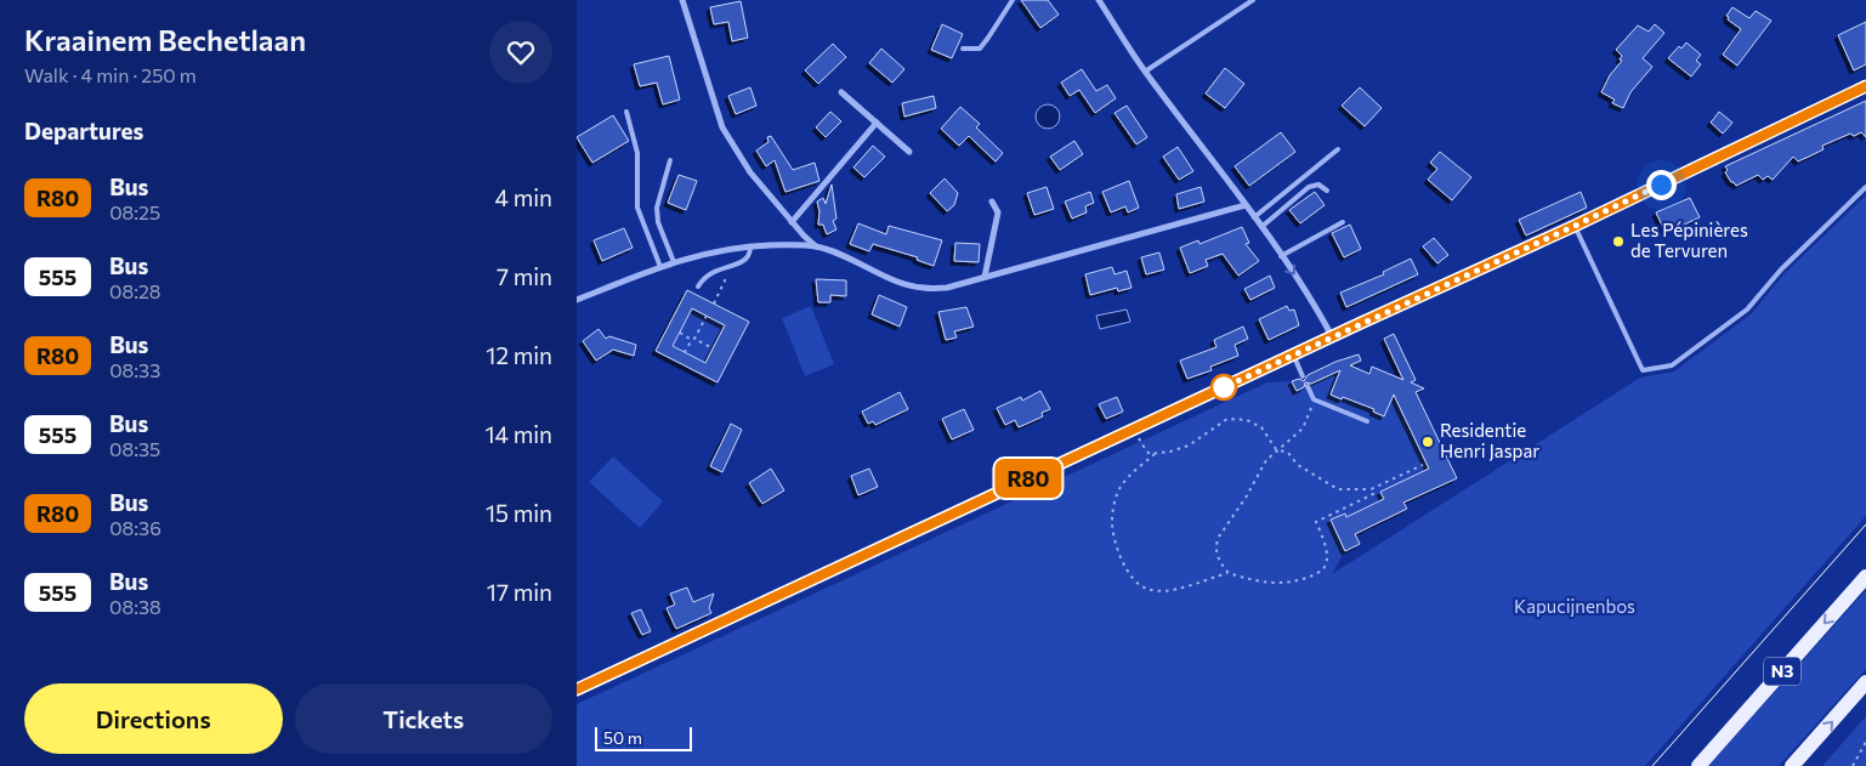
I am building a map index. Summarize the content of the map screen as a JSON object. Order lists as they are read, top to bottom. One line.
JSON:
{"streets":{"main road":["N3"]},"parks":["Kapucijnenbos"],"places":["Les Pépinières de Tervuren","Residentie Henri Jaspar"],"lines":["bus line R80"],"scale_bar":"50 m","page":{"heading":[["Kraainem Bechetlaan","Walk · 4 min · 250 m"],"Departures"],"on_map":"R80","list":[{"mark":"R80","name":"Bus","note":"08:25","value":"4 min"},{"mark":"555","name":"Bus","note":"08:28","value":"7 min"},{"mark":"R80","name":"Bus","note":"08:33","value":"12 min"},{"mark":"555","name":"Bus","note":"08:35","value":"14 min"},{"mark":"R80","name":"Bus","note":"08:36","value":"15 min"},{"mark":"555","name":"Bus","note":"08:38","value":"17 min"}],"buttons":["Directions","Tickets"],"scale":"50 m"}}
